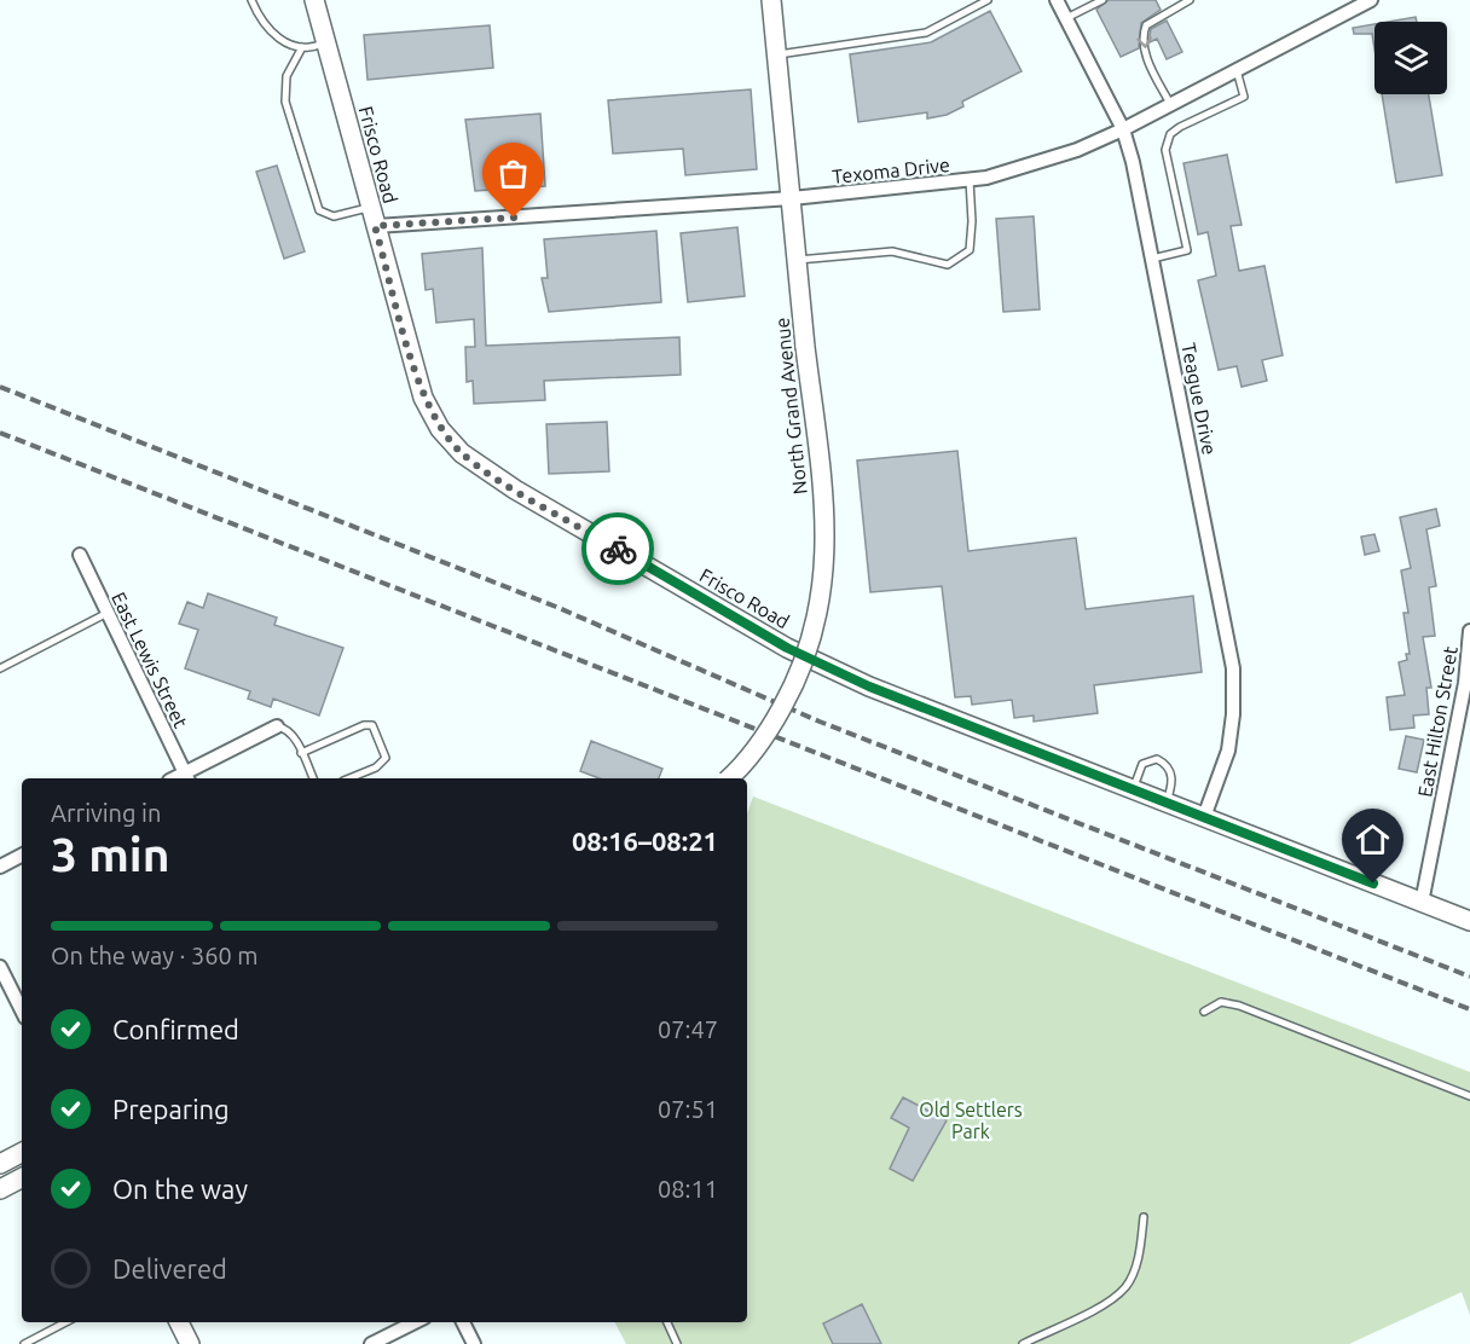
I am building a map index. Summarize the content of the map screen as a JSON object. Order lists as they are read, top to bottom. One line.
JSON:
{"streets":{"street":["Frisco Road","Texoma Drive","Teague Drive","North Grand Avenue","East Lewis Street","East Hilton Street"]},"crossings":[["Frisco Road","Texoma Drive"],["Frisco Road","Teague Drive"],["Frisco Road","East Hilton Street"],["Texoma Drive","Teague Drive"],["Texoma Drive","North Grand Avenue"]],"parks":["Old Settlers Park"],"page":{"heading":["3 min","Arriving in","08:16–08:21"],"bar":"On the way · 360 m","list":[["Confirmed","07:47"],["Preparing","07:51"],["On the way","08:11"],"Delivered"]}}
